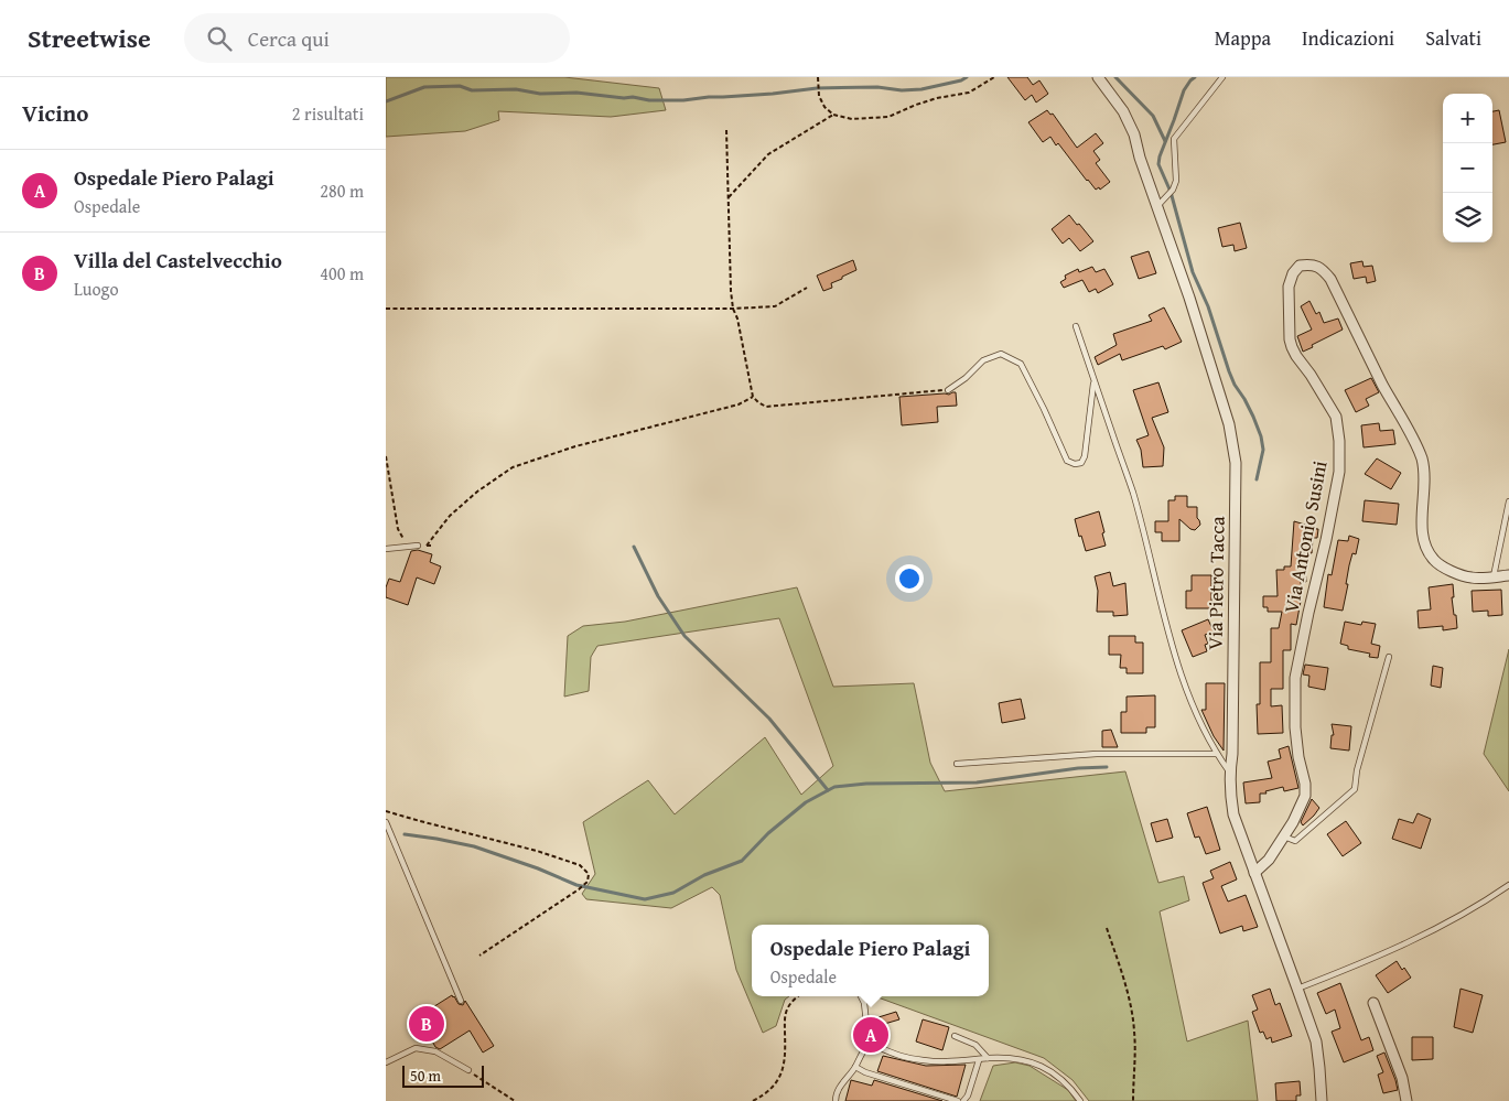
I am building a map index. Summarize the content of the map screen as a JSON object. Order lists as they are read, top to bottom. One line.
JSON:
{"streets":{"street":["Via Antonio Susini","Via Pietro Tacca"]},"crossings":[["Via Antonio Susini","Via Pietro Tacca"]],"scale_bar":"50 m","page":{"header":"Streetwise","search":"Cerca qui","nav":["Mappa","Indicazioni","Salvati"],"heading":["Vicino","2 risultati"],"map_buttons":["+","−"],"list":[{"mark":"A","name":"Ospedale Piero Palagi","note":"Ospedale","value":"280 m"},{"mark":"B","name":"Villa del Castelvecchio","note":"Luogo","value":"400 m"}],"popup":["Ospedale Piero Palagi","Ospedale"],"pins":["B","A"],"scale":"50 m"}}
